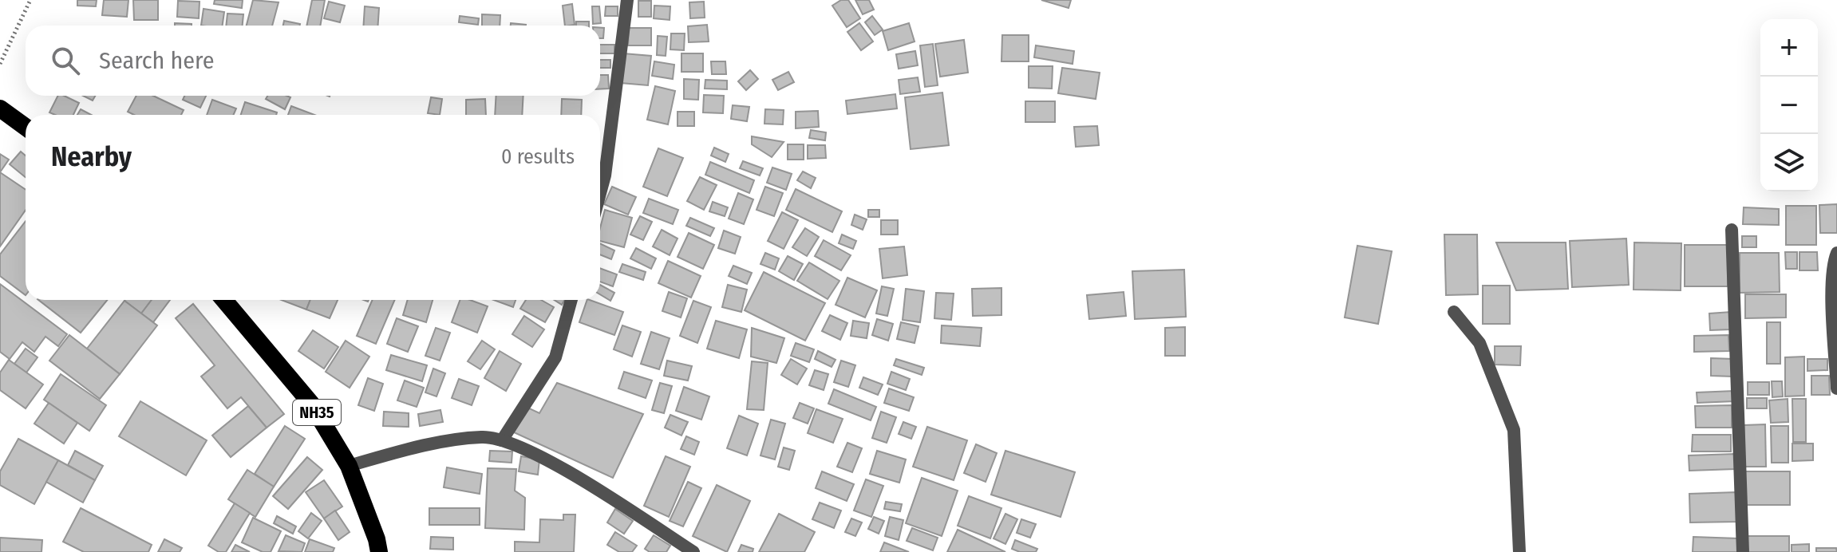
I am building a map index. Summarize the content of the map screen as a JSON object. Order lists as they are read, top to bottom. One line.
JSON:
{"streets":{"highway":["NH35"]},"page":{"map_buttons":["+","−"],"search":"Search here","heading":["Nearby","0 results"]}}
